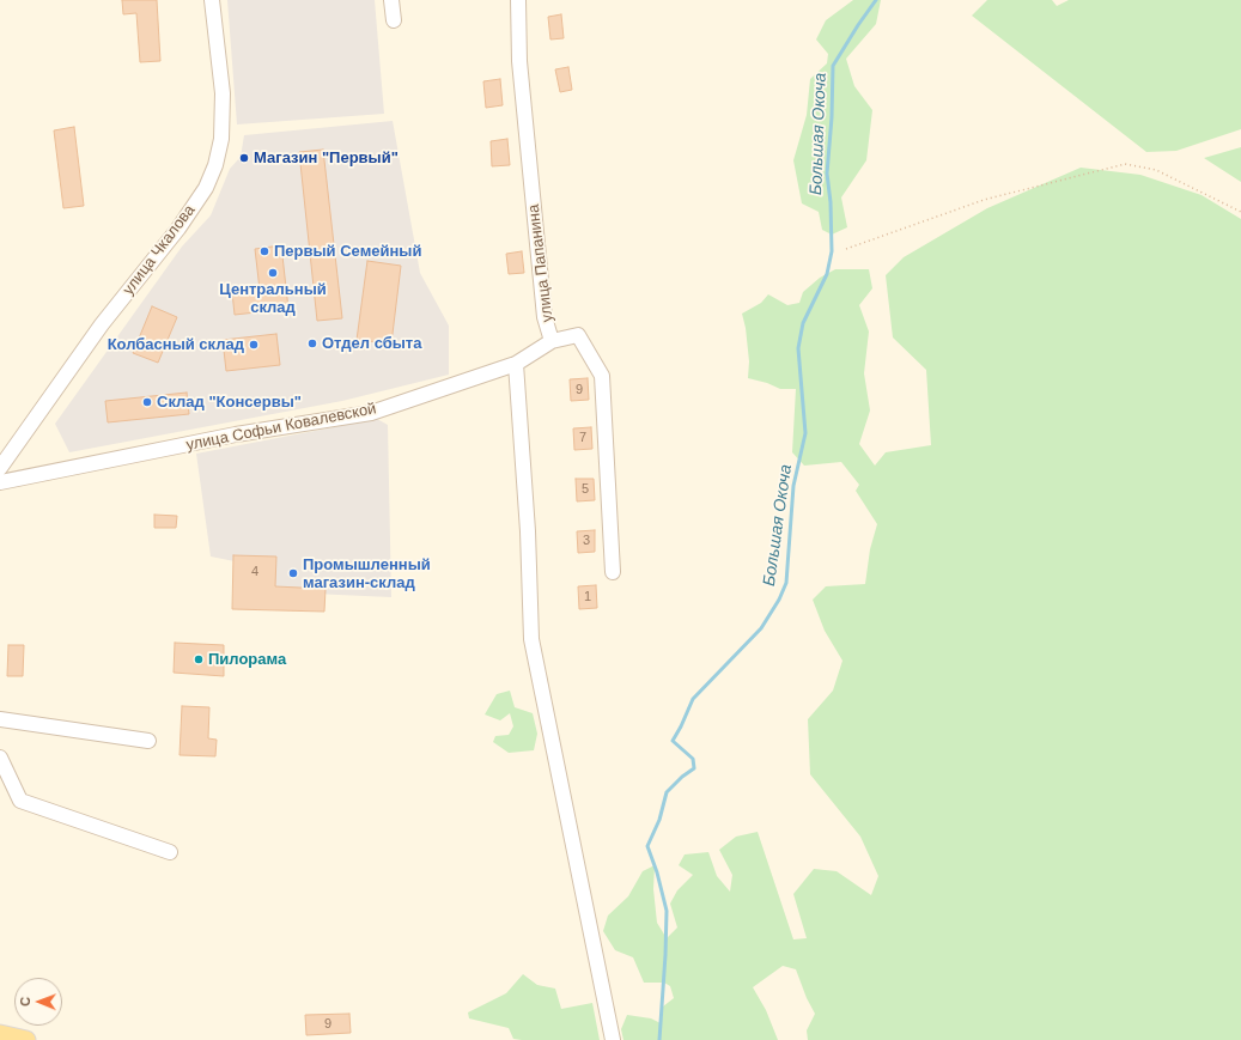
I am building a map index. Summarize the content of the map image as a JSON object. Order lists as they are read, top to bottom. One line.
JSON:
{"streets":{"street":["улица Чкалова","улица Папанина","улица Софьи Ковалевской"]},"crossings":[["улица Папанина","улица Софьи Ковалевской"]],"water":["Большая Окоча"],"places":["Магазин \"Первый\"","Первый Семейный","Центральный склад","Отдел сбыта","Колбасный склад","Склад \"Консервы\"","Промышленный магазин-склад","Пилорама"],"house_numbers":["9","7","5","3","4","1","9"],"north":"left"}
